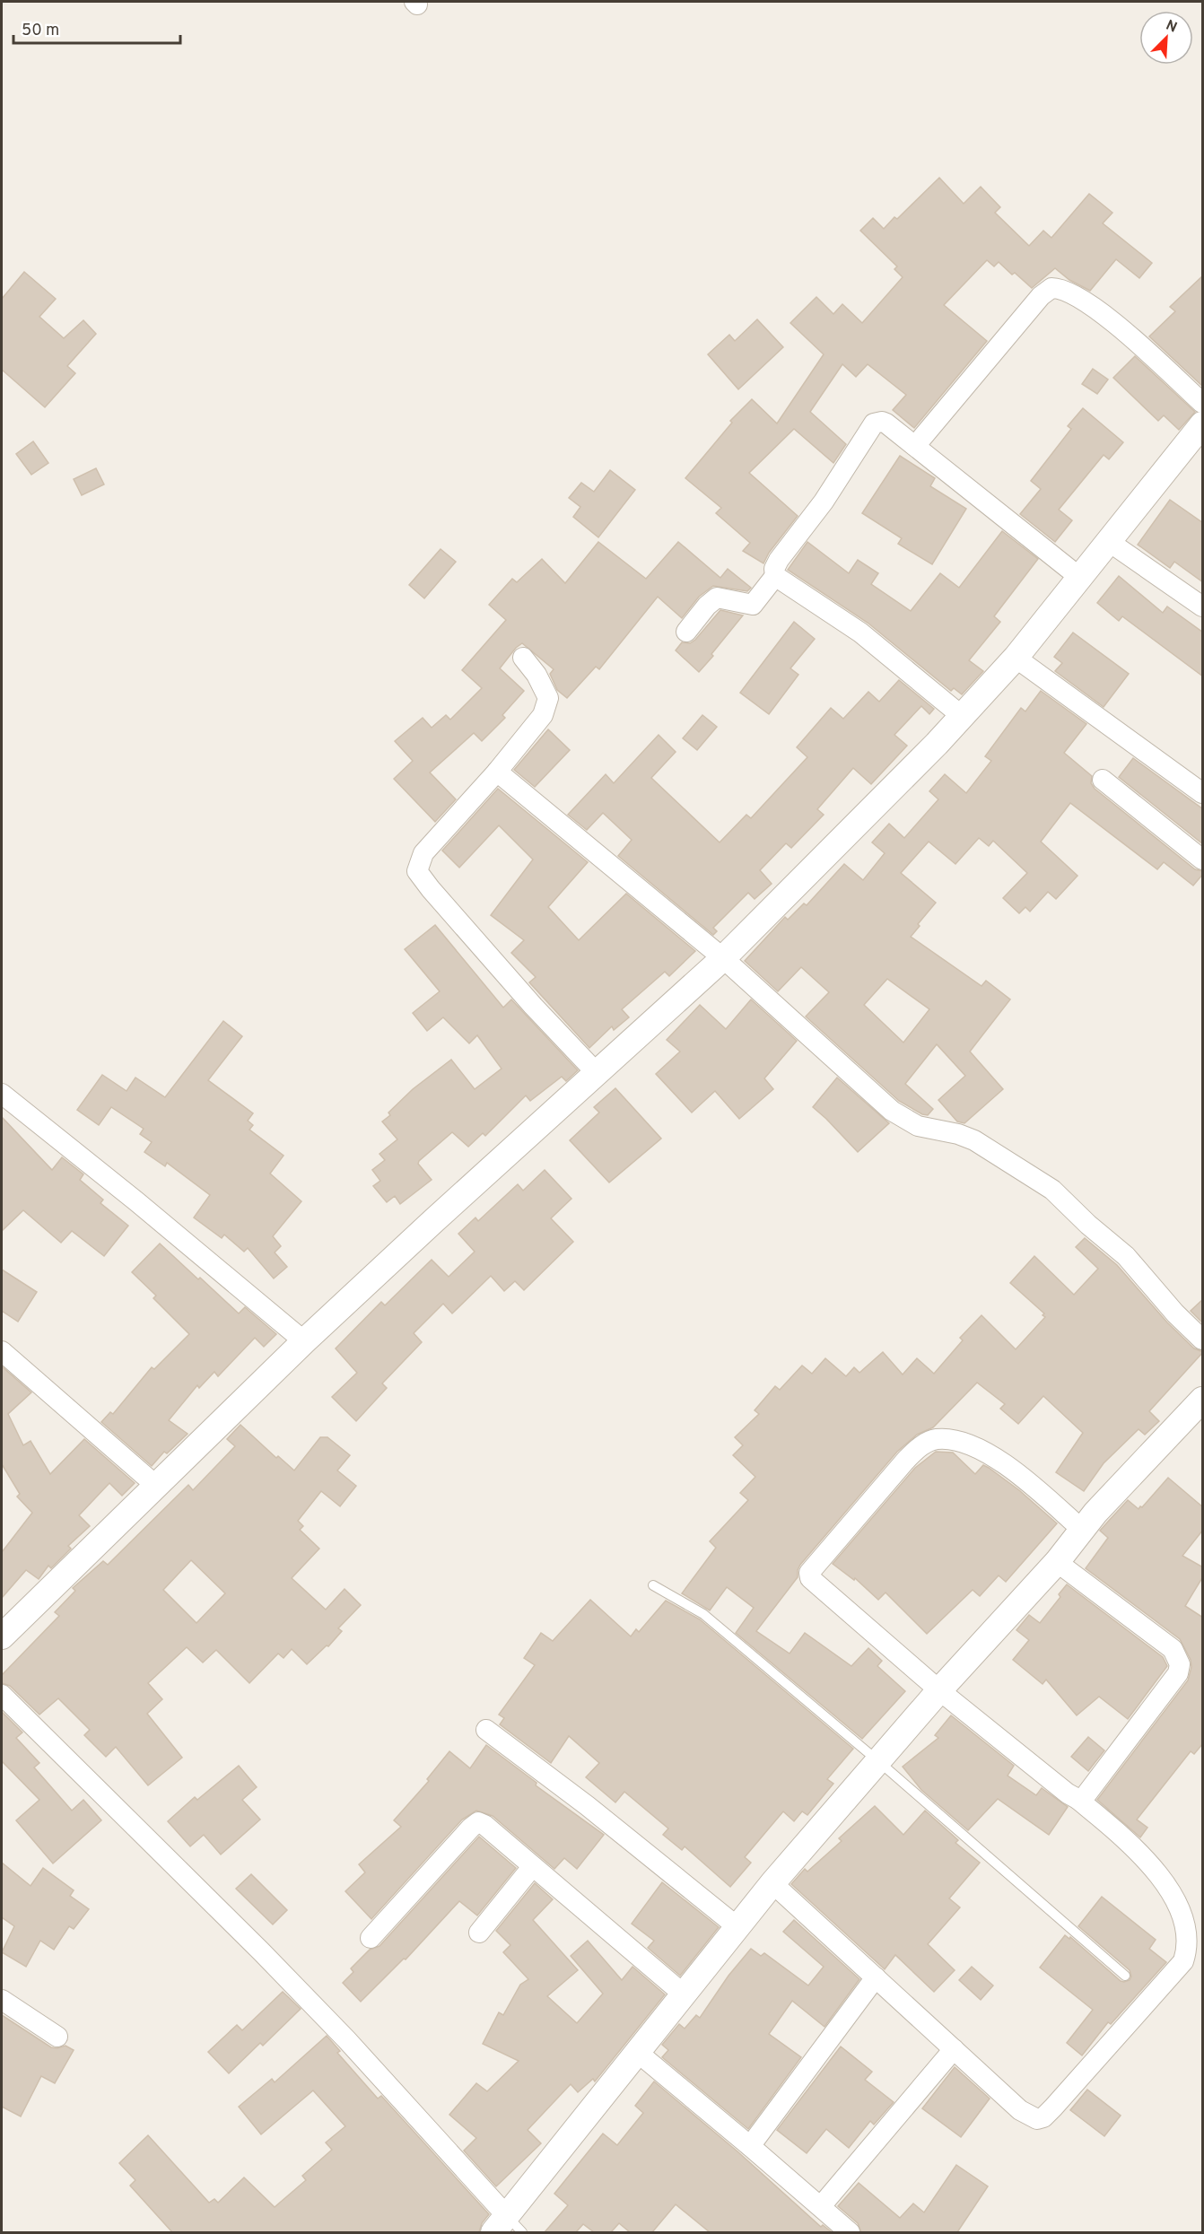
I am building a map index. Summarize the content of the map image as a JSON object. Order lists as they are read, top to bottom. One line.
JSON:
{"scale_bar":"50 m","north":"top right"}
